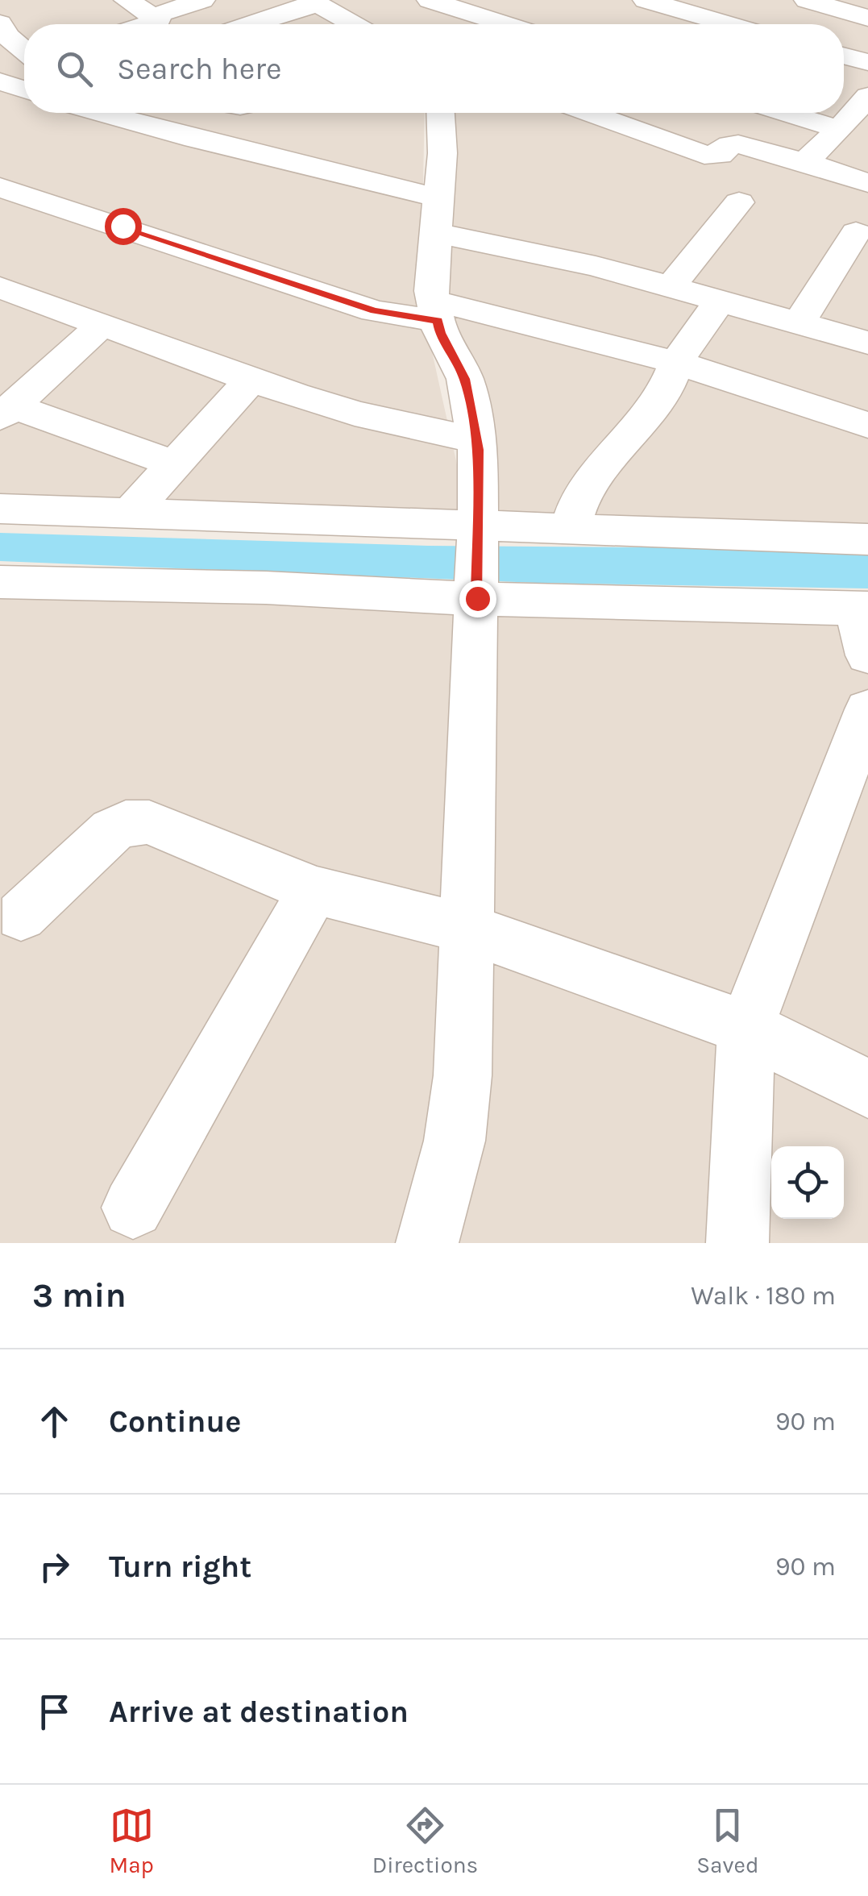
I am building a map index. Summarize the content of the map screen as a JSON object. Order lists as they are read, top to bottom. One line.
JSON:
{"page":{"search":"Search here","heading":["3 min","Walk · 180 m"],"list":[["Continue","90 m"],["Turn right","90 m"],"Arrive at destination"],"nav":["Map","Directions","Saved"]}}
